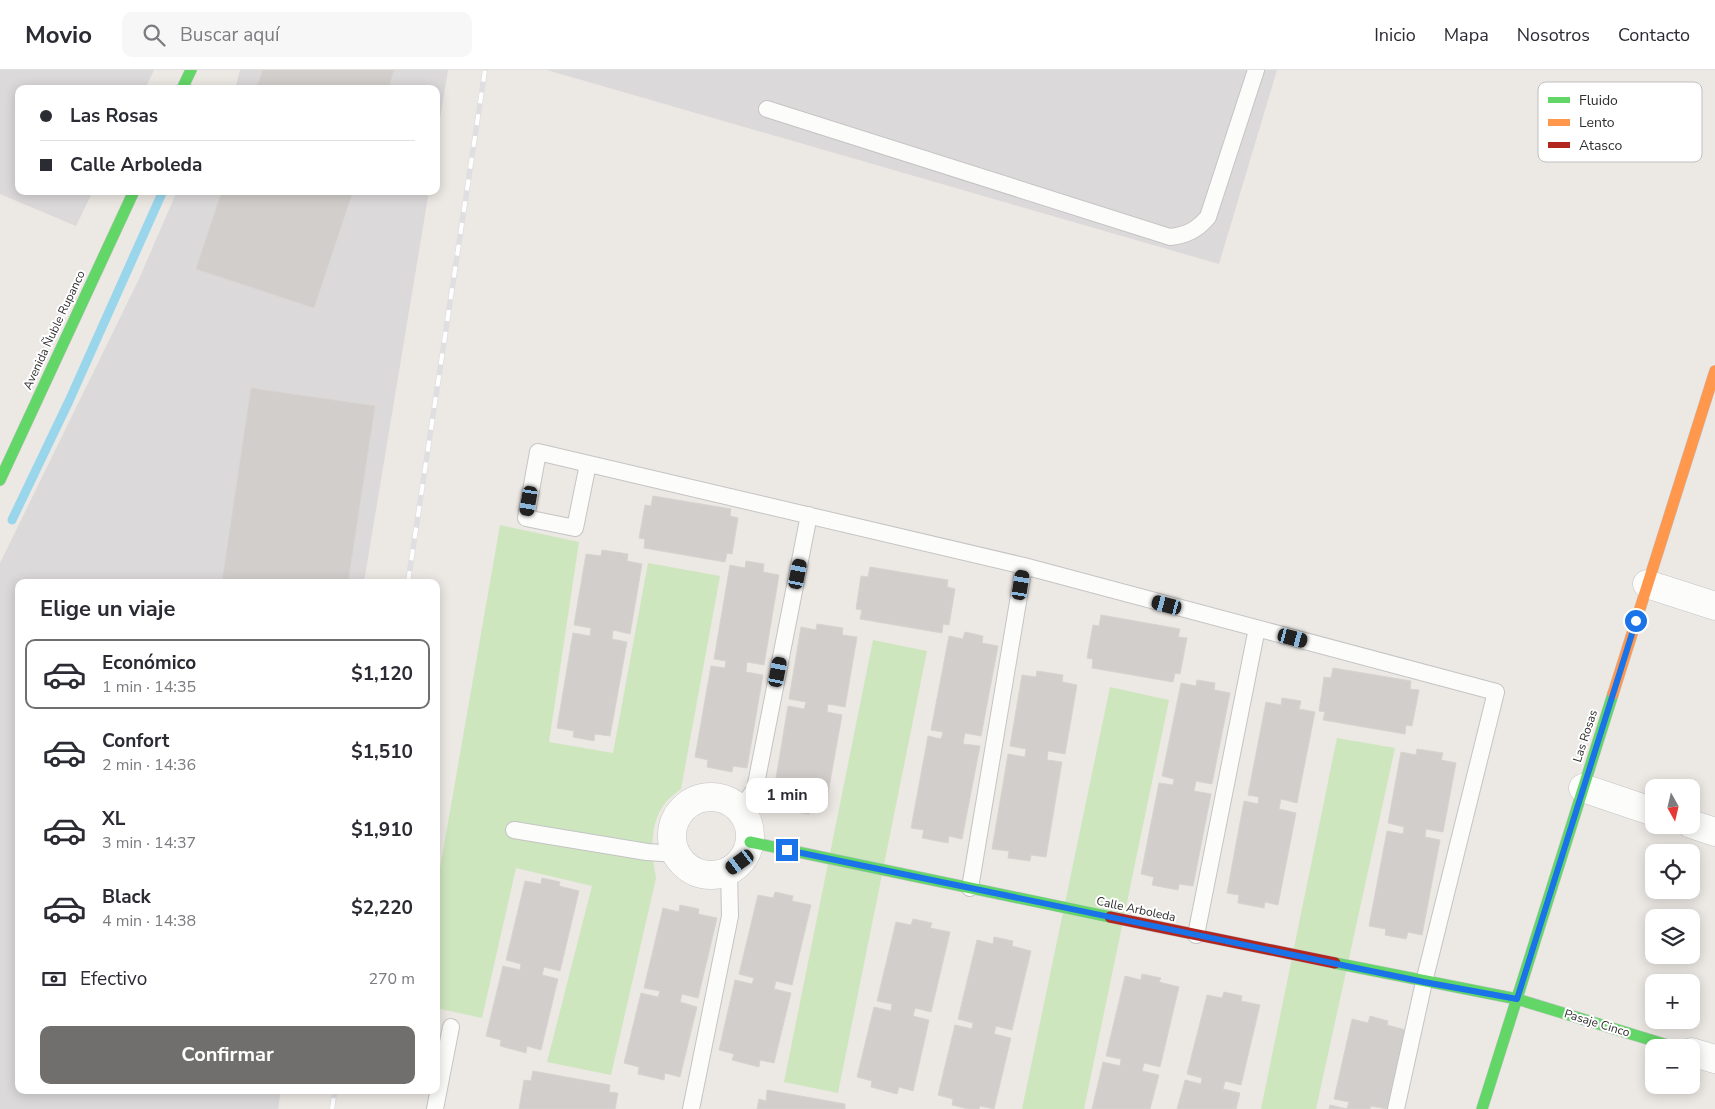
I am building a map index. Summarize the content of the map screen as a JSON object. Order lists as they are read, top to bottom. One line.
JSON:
{"streets":{"street":["Avenida Ñuble Rupanco","Las Rosas","Calle Arboleda","Pasaje Cinco"]},"crossings":[["Las Rosas","Calle Arboleda"],["Las Rosas","Pasaje Cinco"],["Calle Arboleda","Pasaje Cinco"]],"legend":["Fluido","Lento","Atasco"],"north":"bottom","page":{"header":"Movio","search":"Buscar aquí","nav":["Inicio","Mapa","Nosotros","Contacto"],"banner":["Las Rosas","Calle Arboleda"],"heading":"Elige un viaje","list":[{"name":"Económico","note":"1 min · 14:35","value":"$1,120"},{"name":"Confort","note":"2 min · 14:36","value":"$1,510"},{"name":"XL","note":"3 min · 14:37","value":"$1,910"},{"name":"Black","note":"4 min · 14:38","value":"$2,220"}],"bubble":"1 min","map_buttons":["+","−"],"pay":["Efectivo","270 m"],"buttons":"Confirmar"}}
